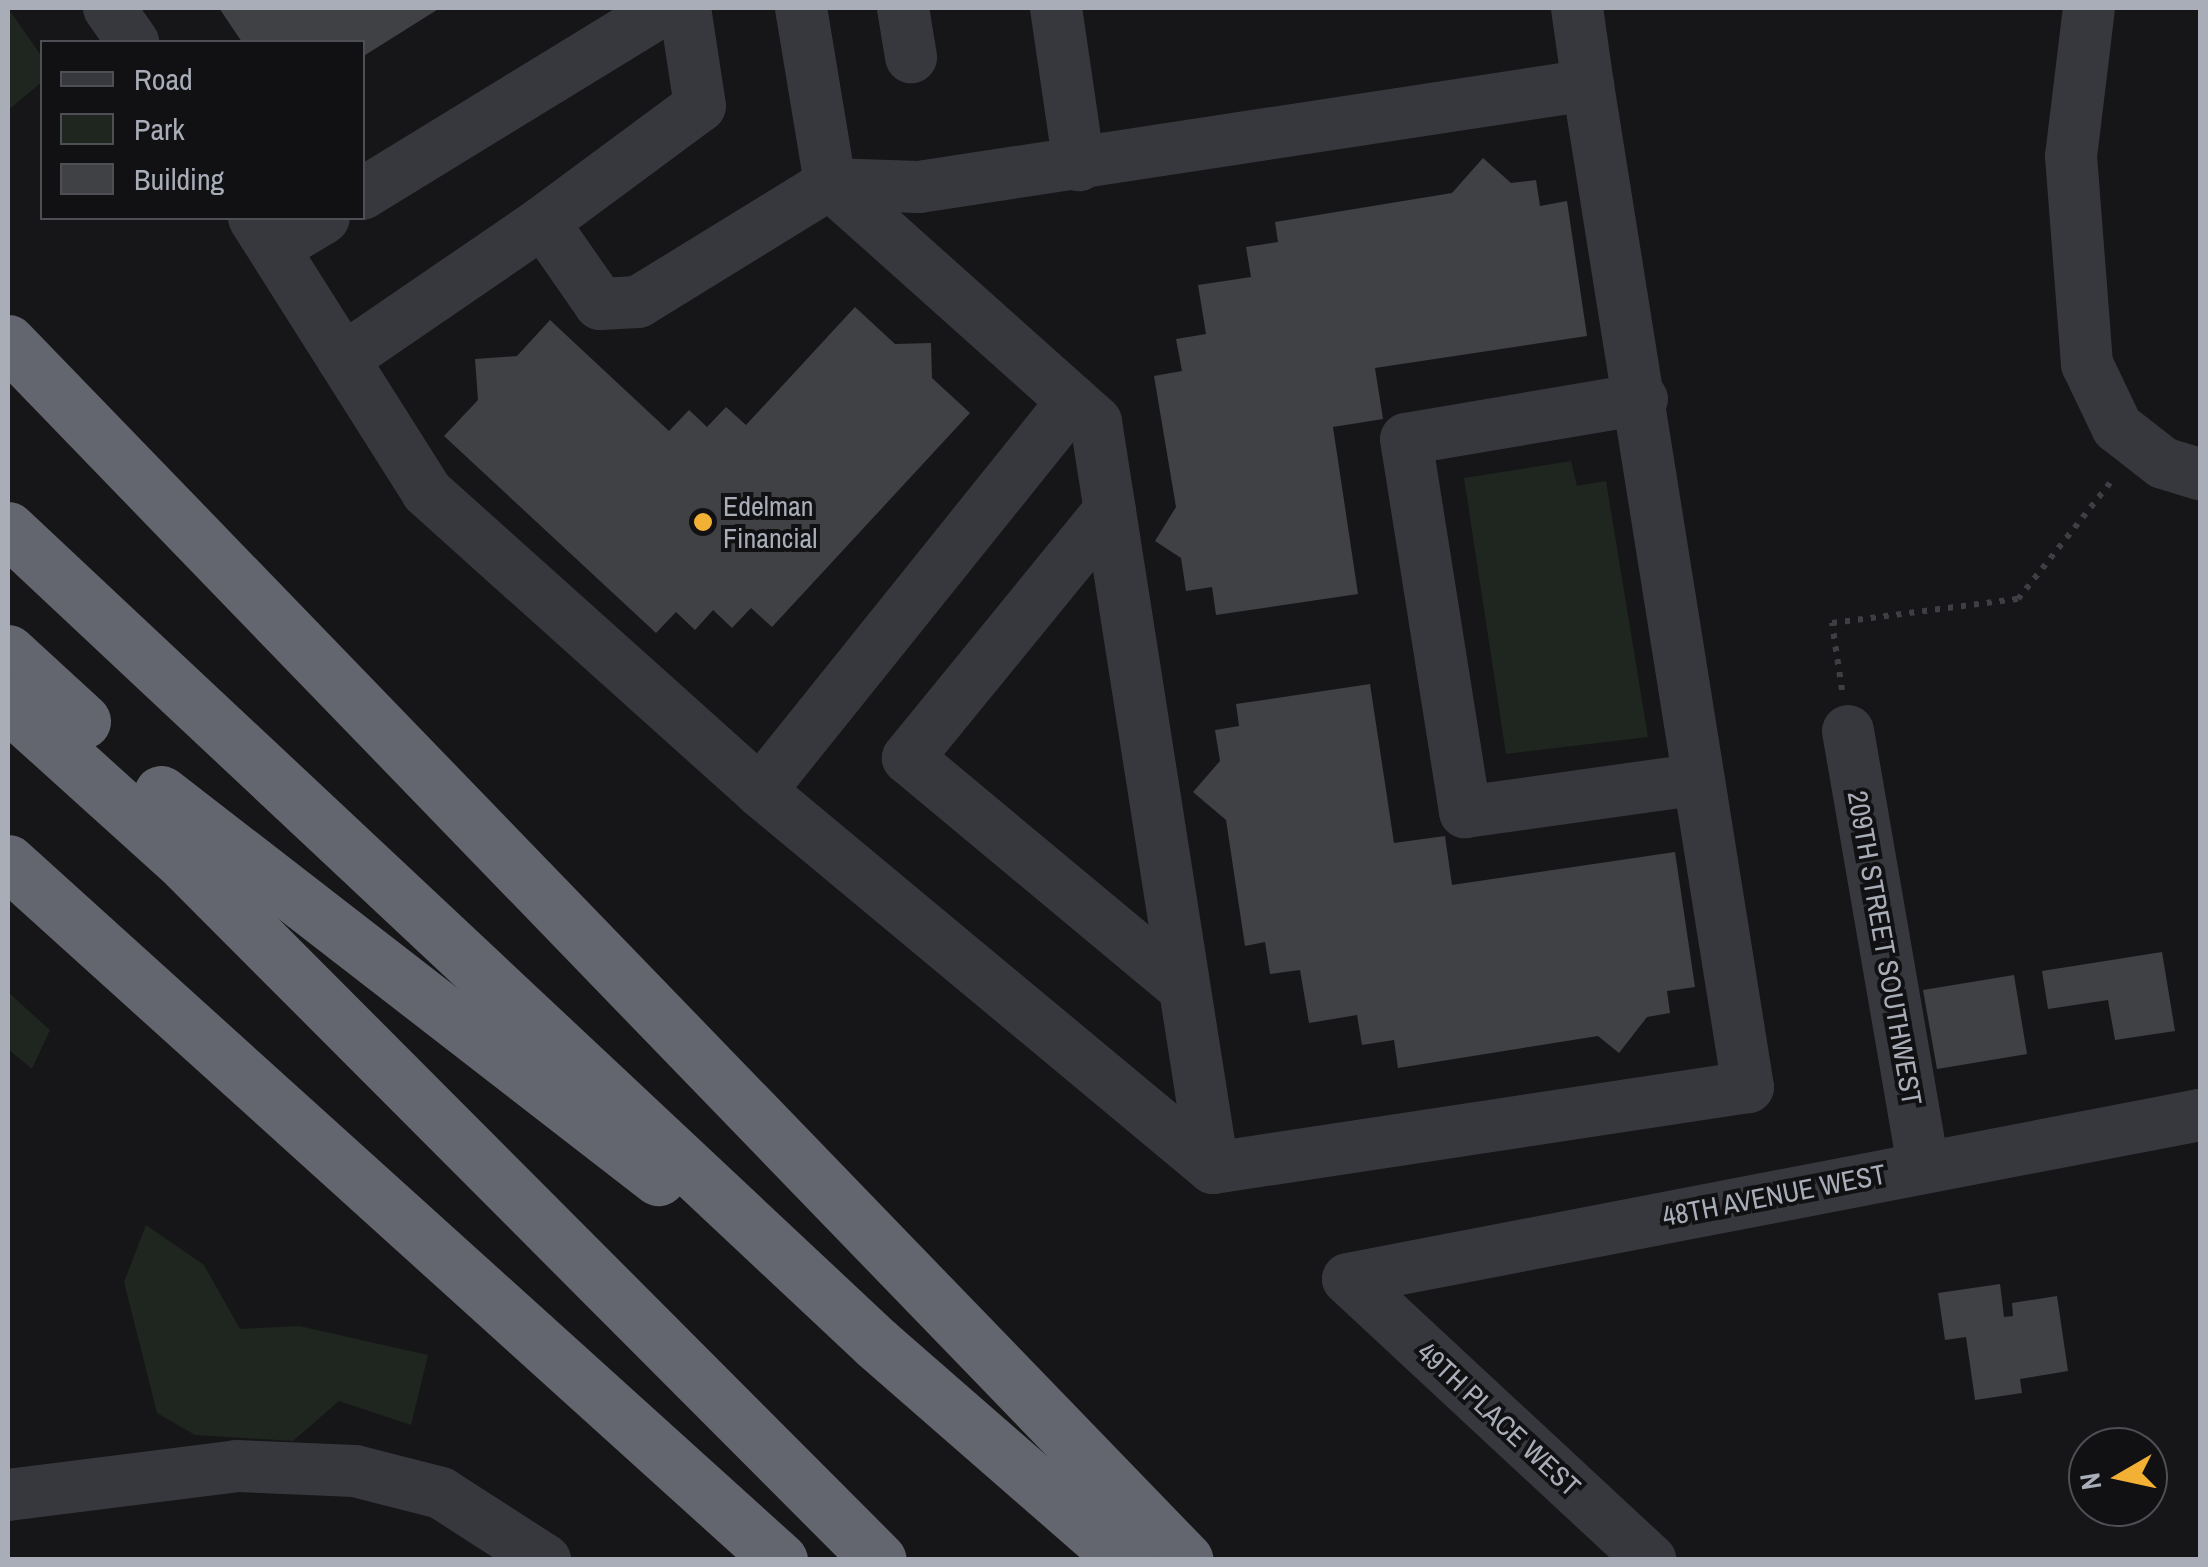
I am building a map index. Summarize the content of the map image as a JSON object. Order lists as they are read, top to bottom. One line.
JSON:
{"streets":{"street":["209TH STREET SOUTHWEST","48TH AVENUE WEST","49TH PLACE WEST"]},"crossings":[["209TH STREET SOUTHWEST","48TH AVENUE WEST"],["48TH AVENUE WEST","49TH PLACE WEST"]],"places":["Edelman Financial"],"legend":["Road","Park","Building"],"north":"left"}
